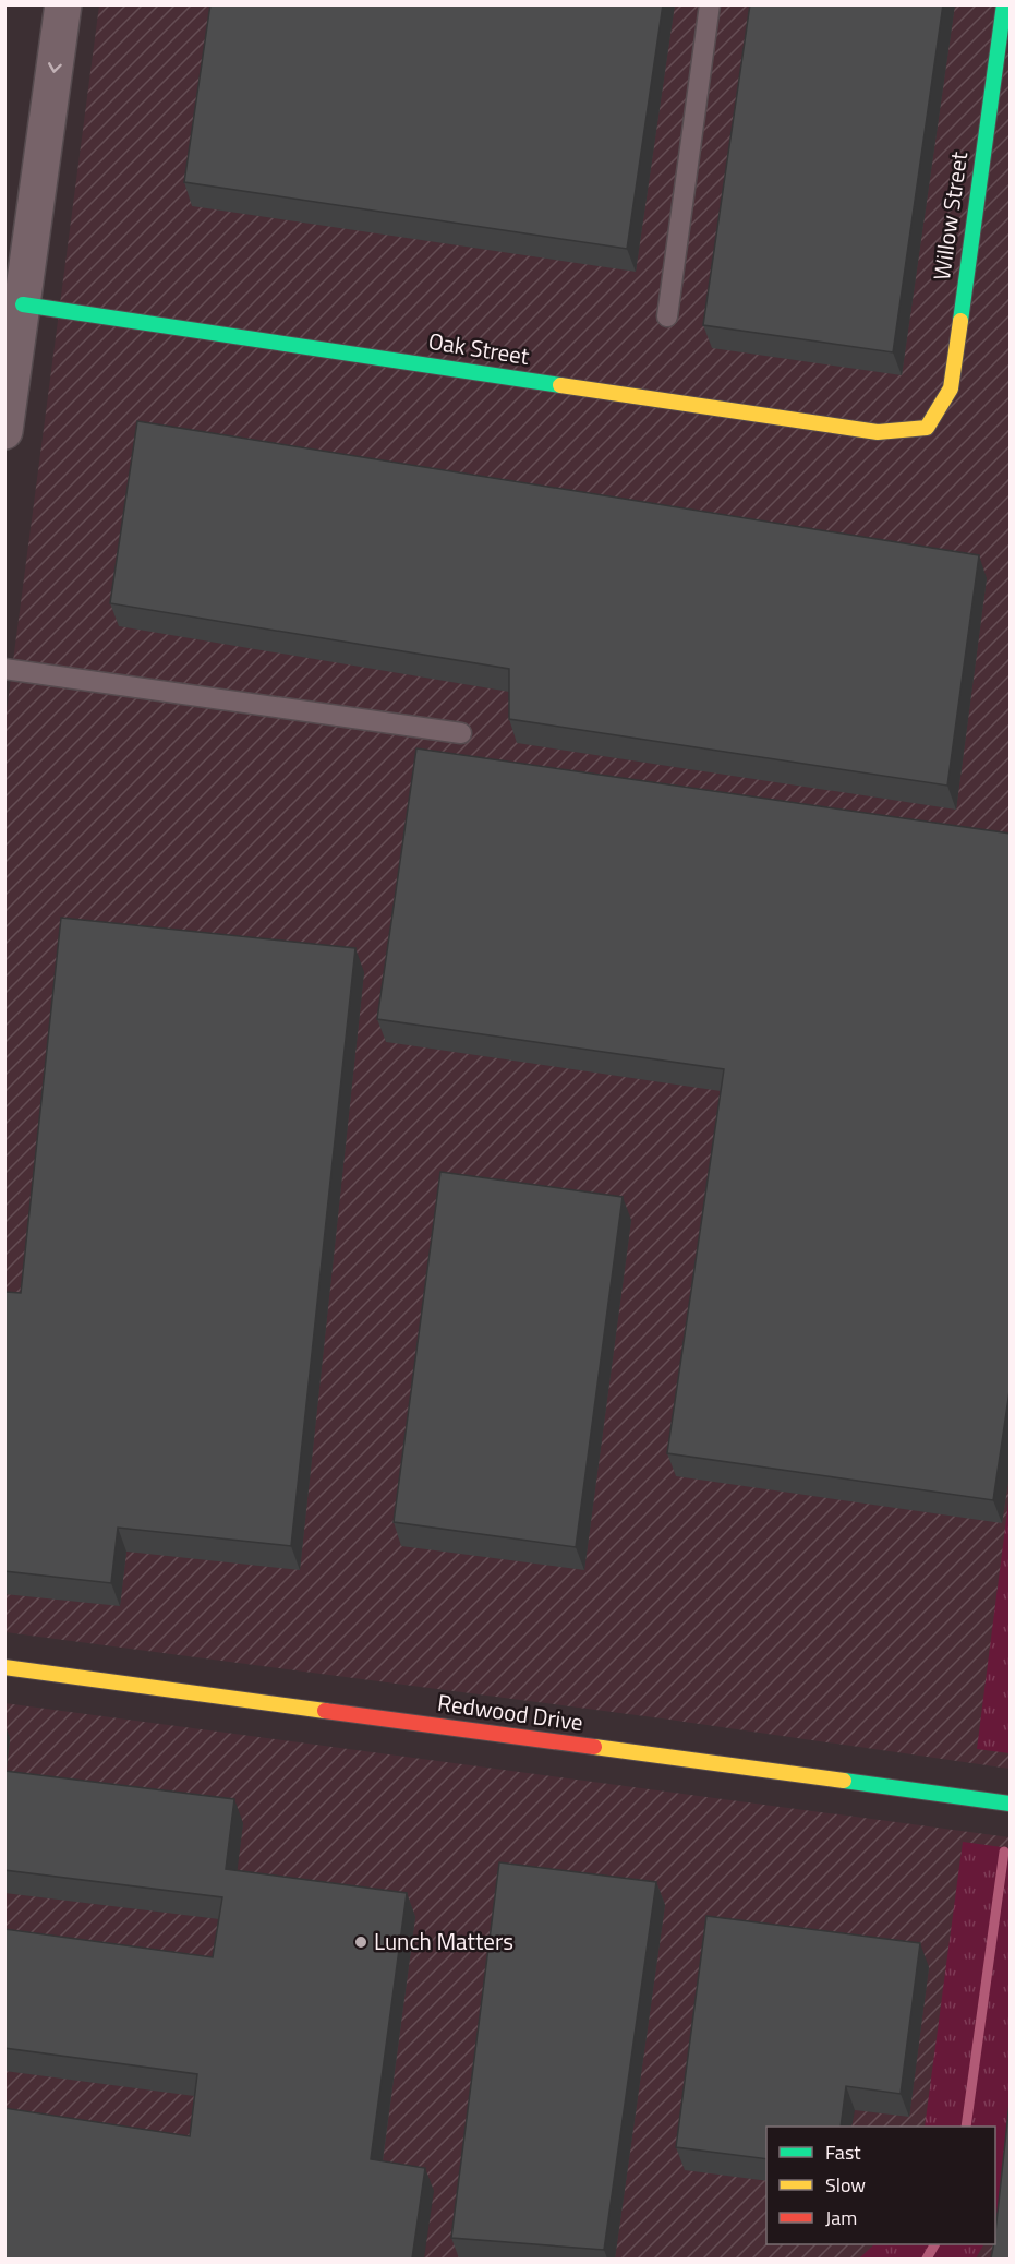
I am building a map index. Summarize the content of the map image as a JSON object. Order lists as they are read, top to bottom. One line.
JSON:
{"streets":{"street":["Willow Street","Oak Street","Redwood Drive"]},"crossings":[["Willow Street","Oak Street"]],"places":["Lunch Matters"],"legend":["Fast","Slow","Jam"]}
